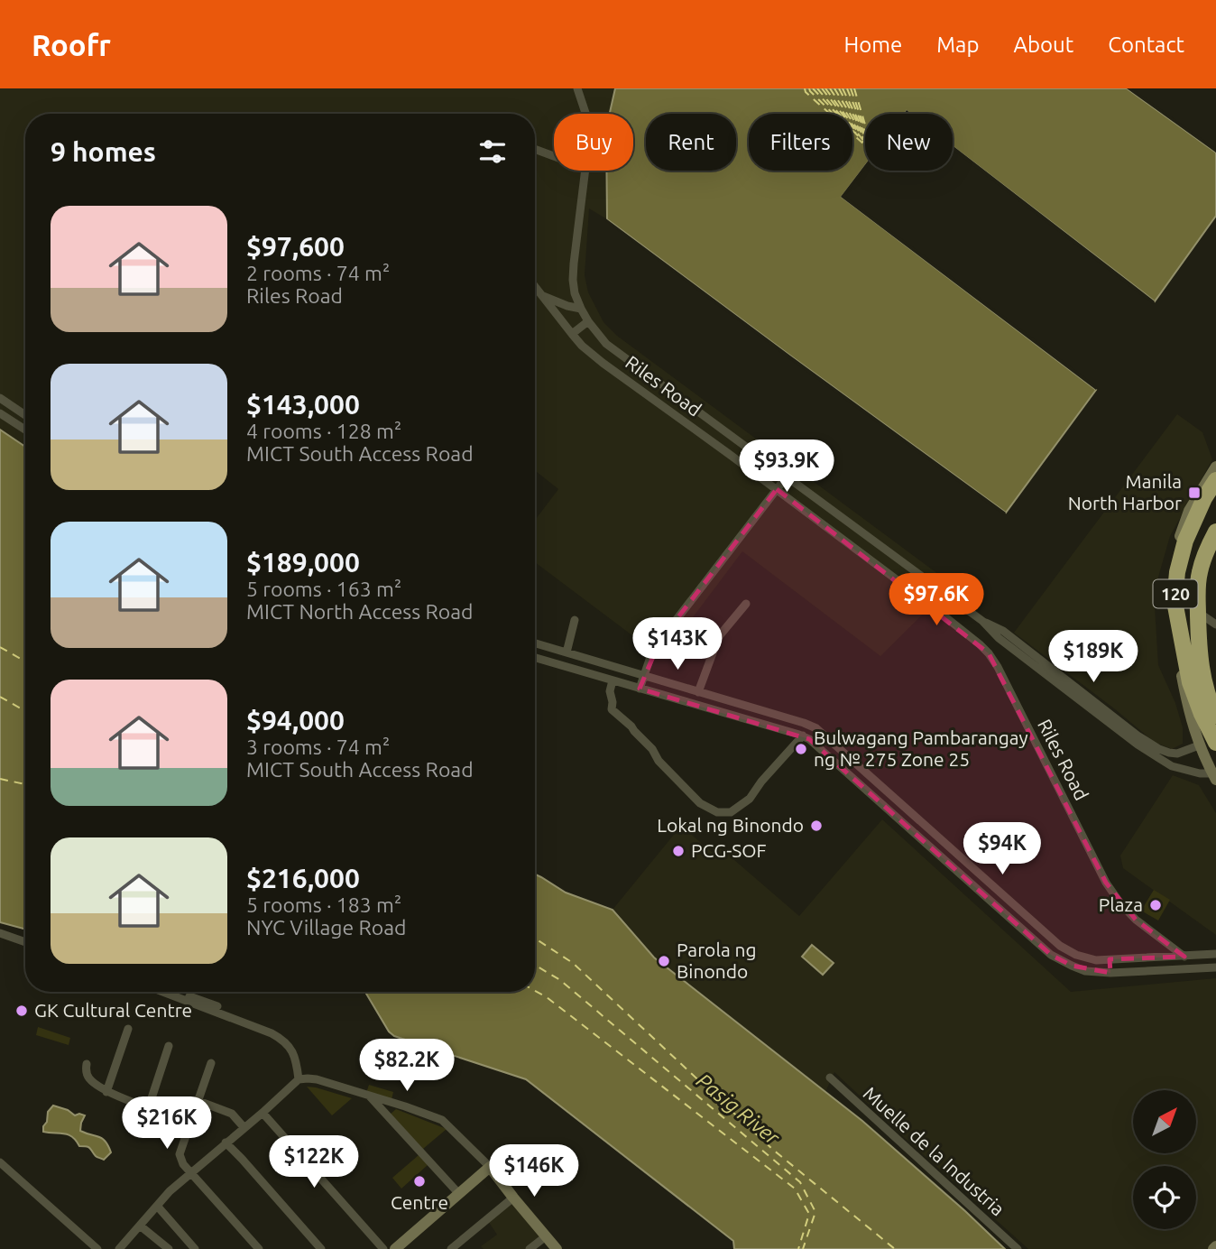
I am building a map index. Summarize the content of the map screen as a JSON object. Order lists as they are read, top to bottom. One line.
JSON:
{"streets":{"highway":["120"],"street":["Riles Road","Muelle de la Industria"]},"water":["Pasig River"],"places":{"transit":["Manila North Harbor"],"other":["Bulwagang Pambarangay ng № 275 Zone 25","Lokal ng Binondo","PCG-SOF","Plaza","Parola ng Binondo","GK Cultural Centre","Centre"]},"north":"top right","page":{"header":"Roofr","nav":["Home","Map","About","Contact"],"chip":["Buy","Rent","Filters","New"],"heading":"9 homes","list":[{"name":"$97,600","note":"2 rooms · 74 m² · Riles Road"},{"name":"$143,000","note":"4 rooms · 128 m² · MICT South Access Road"},{"name":"$189,000","note":"5 rooms · 163 m² · MICT North Access Road"},{"name":"$94,000","note":"3 rooms · 74 m² · MICT South Access Road"},{"name":"$216,000","note":"5 rooms · 183 m² · NYC Village Road"}],"price":["$93.9K","$97.6K","$143K","$189K","$94K","$82.2K","$216K","$122K","$146K"]}}
